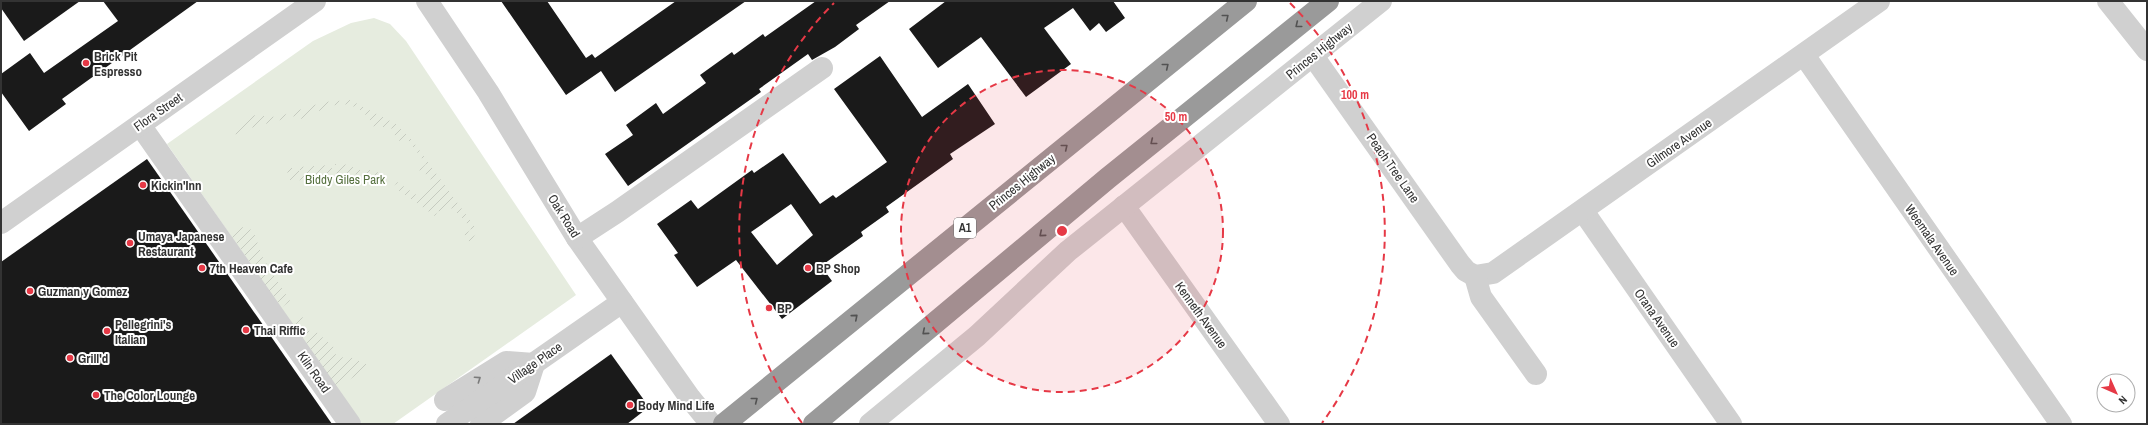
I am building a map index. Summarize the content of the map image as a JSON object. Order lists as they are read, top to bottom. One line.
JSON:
{"streets":{"highway":["Princes Highway","A1"],"street":["Flora Street","Gilmore Avenue","Peach Tree Lane","Oak Road","Weemala Avenue","Kenneth Avenue","Orana Avenue","Village Place","Kiln Road"]},"crossings":[["Princes Highway","Peach Tree Lane"],["Princes Highway","Kenneth Avenue"],["Flora Street","Kiln Road"],["Gilmore Avenue","Peach Tree Lane"],["Gilmore Avenue","Weemala Avenue"],["Gilmore Avenue","Orana Avenue"],["Oak Road","Village Place"]],"parks":["Biddy Giles Park"],"places":["Brick Pit Espresso","Kickin'Inn","Umaya Japanese Restaurant","7th Heaven Cafe","BP Shop","Guzman y Gomez","BP","Thai Riffic","Pellegrini's Italian","Grill'd","The Color Lounge","Body Mind Life"],"north":"bottom right","rings":["100 m","50 m"]}
